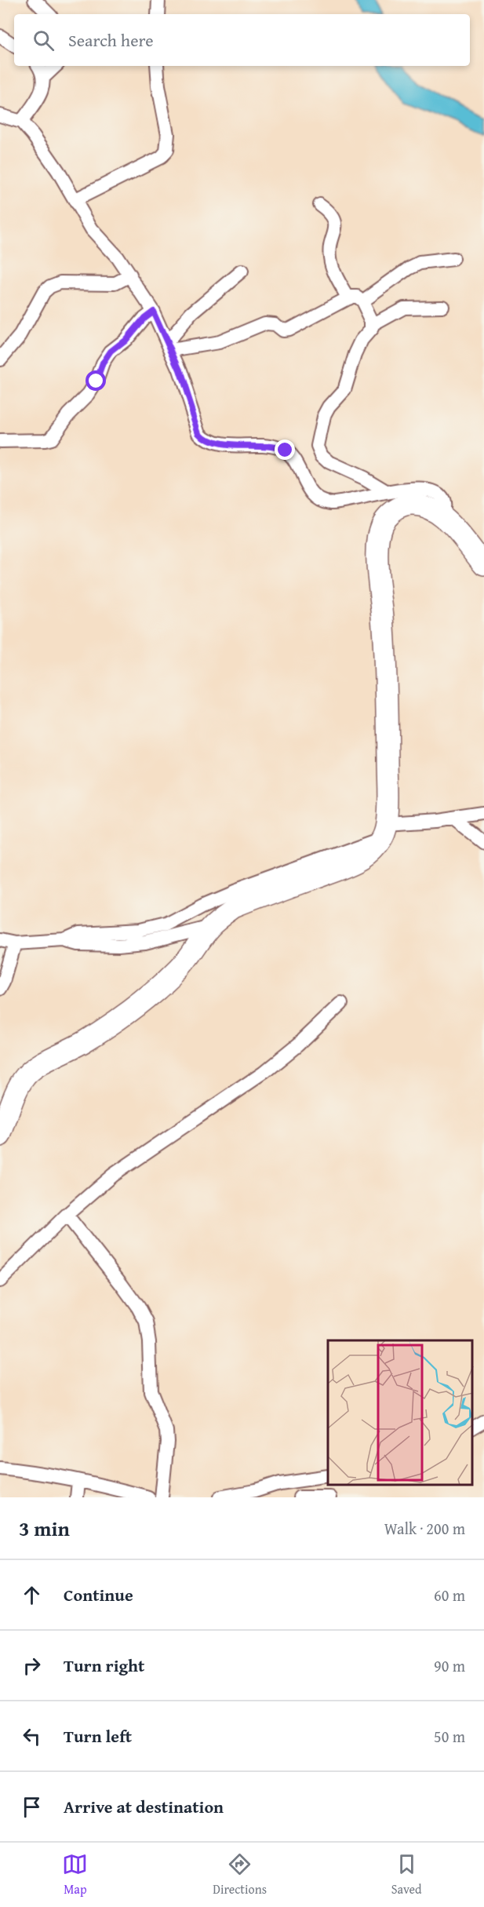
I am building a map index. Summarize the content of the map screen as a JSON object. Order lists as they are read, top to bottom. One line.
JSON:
{"page":{"search":"Search here","heading":["3 min","Walk · 200 m"],"list":[["Continue","60 m"],["Turn right","90 m"],["Turn left","50 m"],"Arrive at destination"],"nav":["Map","Directions","Saved"]}}
